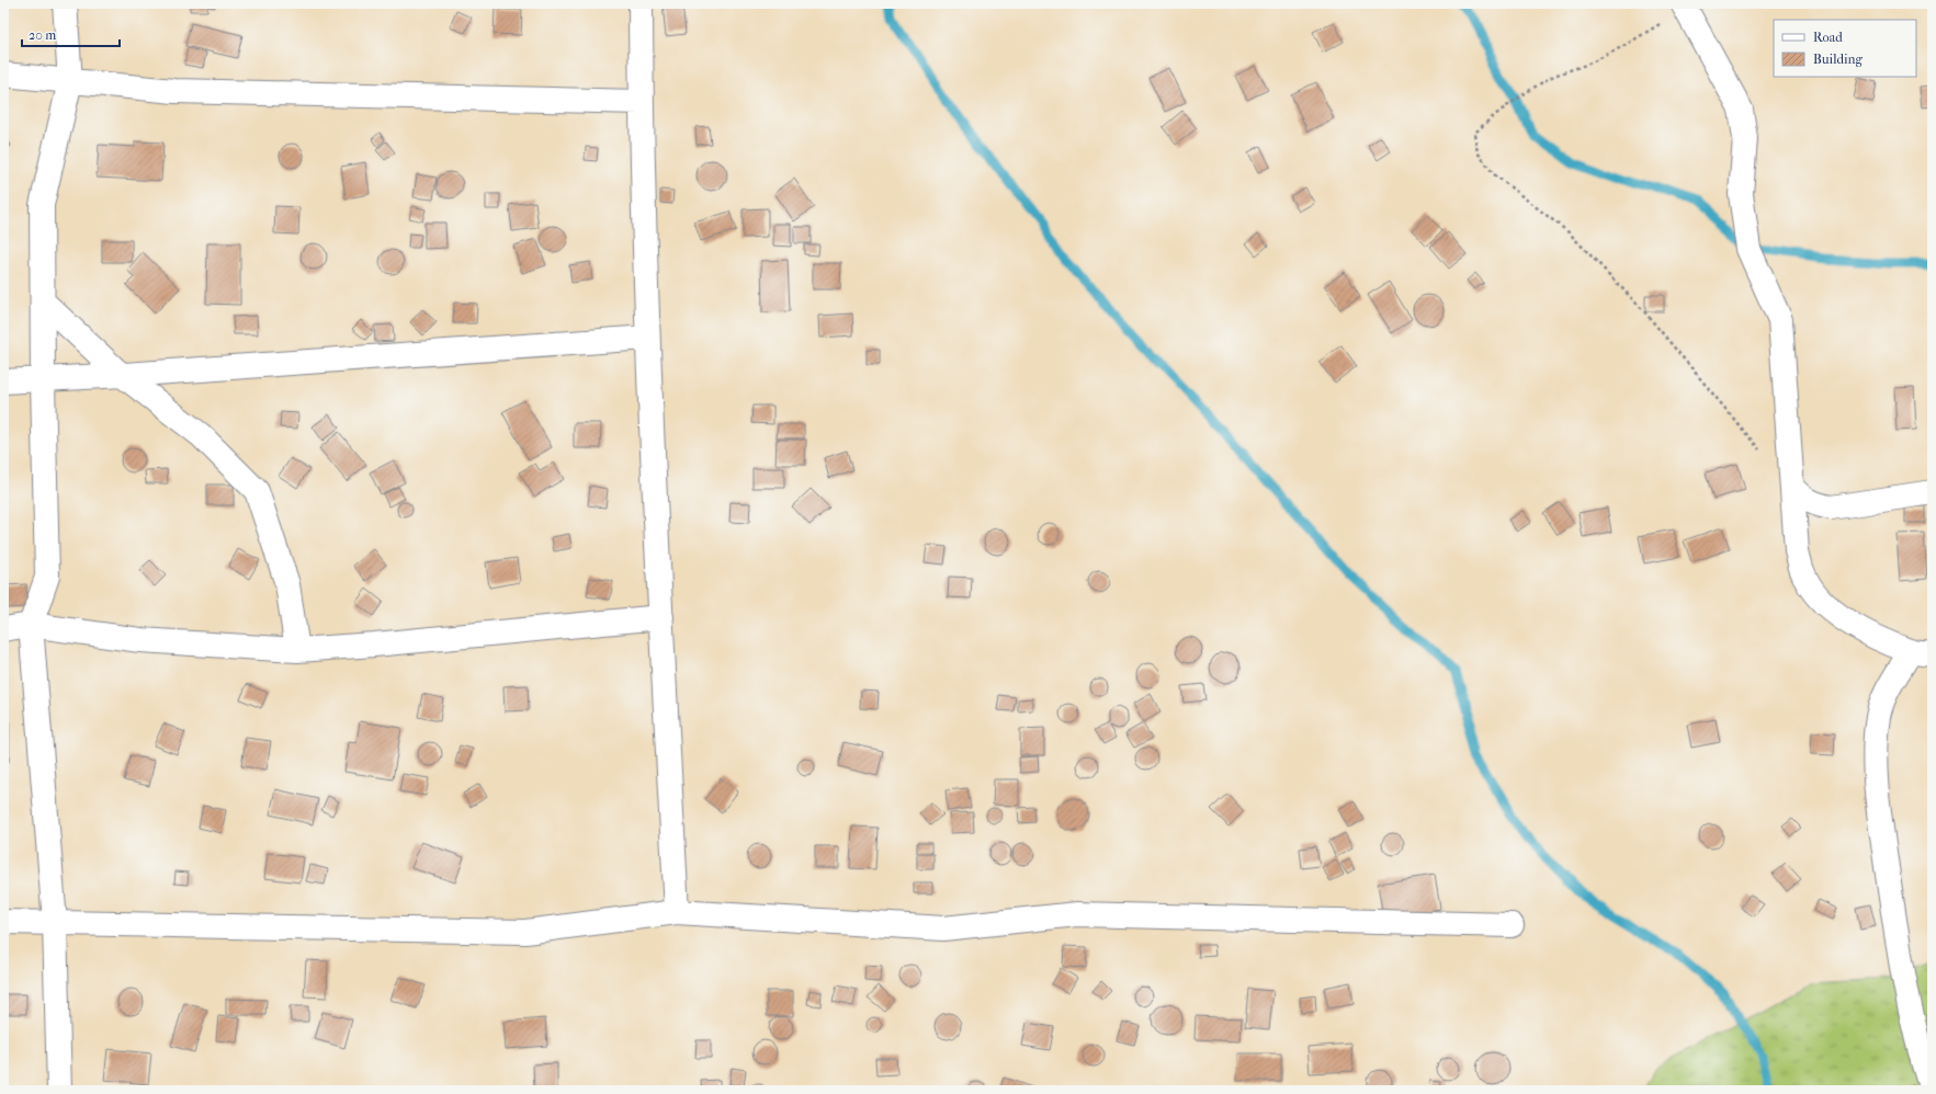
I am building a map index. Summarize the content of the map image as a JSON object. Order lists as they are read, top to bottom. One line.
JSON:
{"legend":["Road","Building"],"scale_bar":"20 m"}
